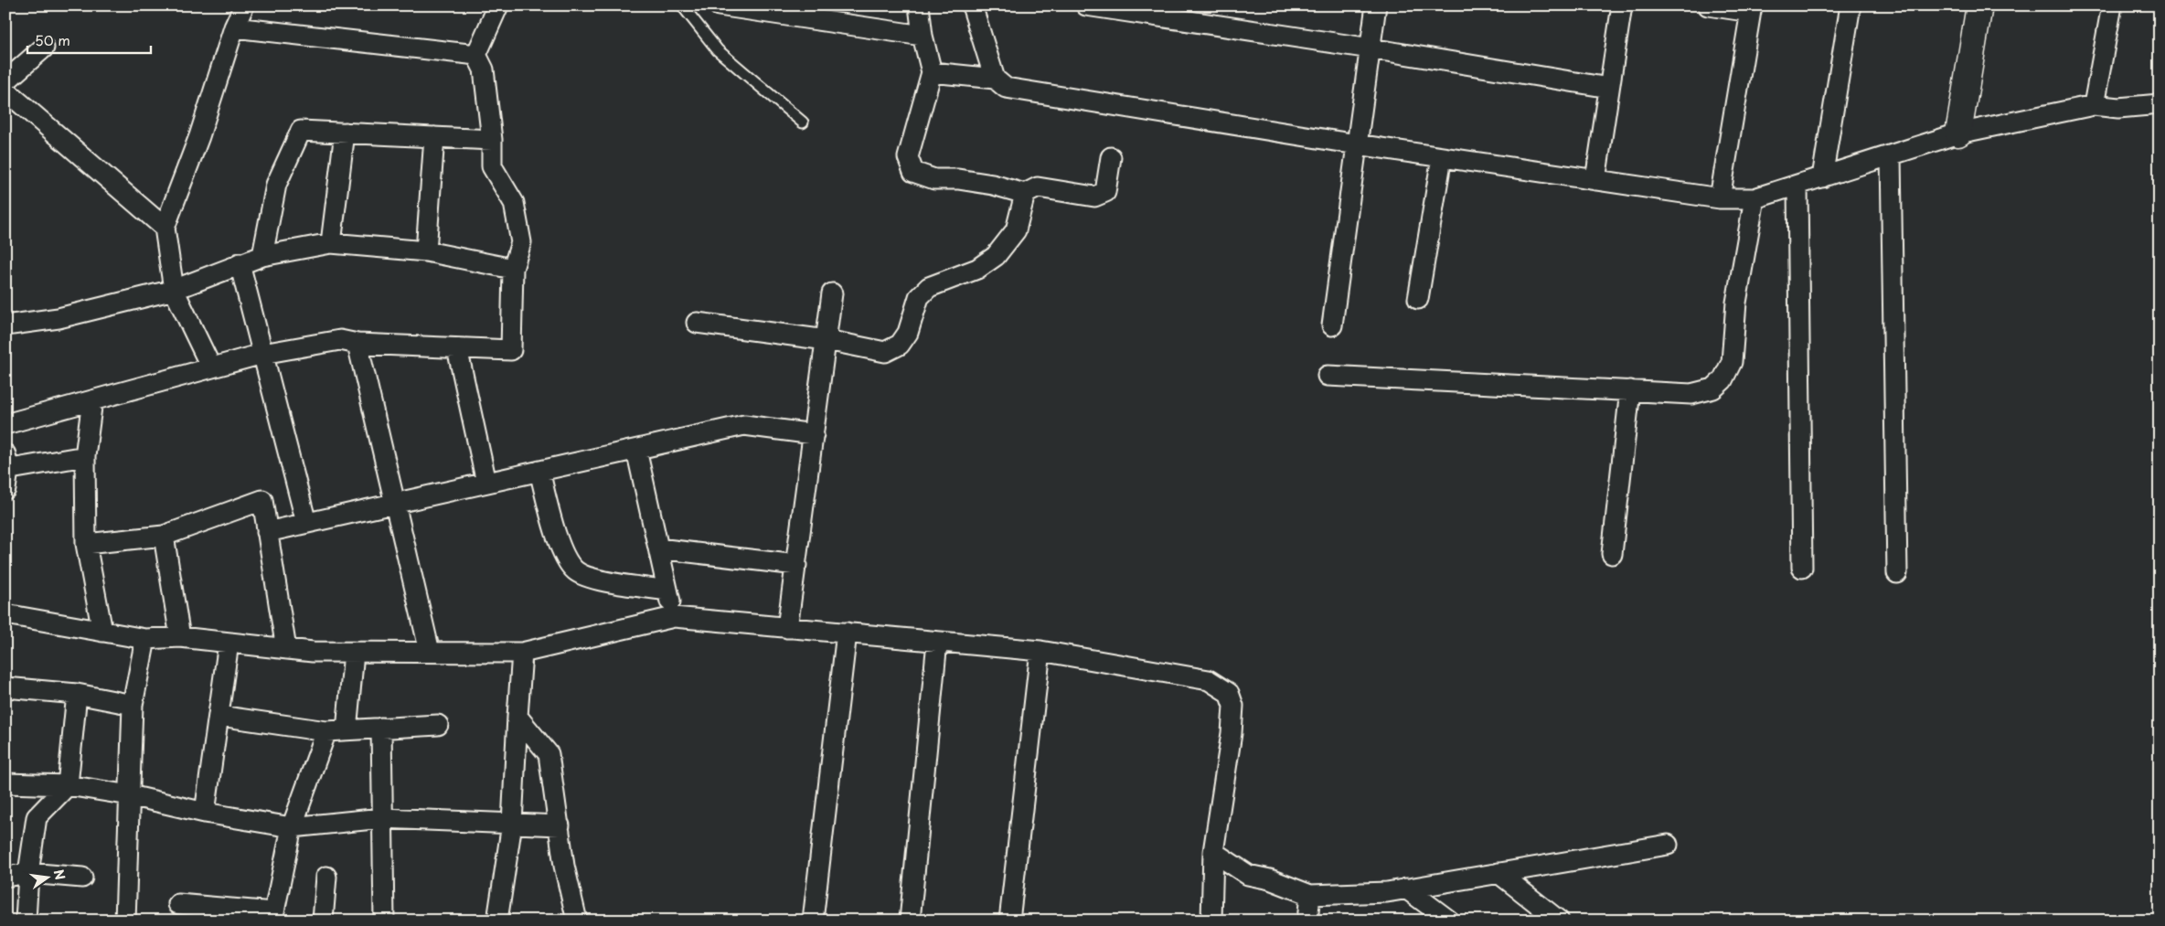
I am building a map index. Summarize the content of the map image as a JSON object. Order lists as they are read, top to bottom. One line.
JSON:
{"scale_bar":"50 m","north":"right"}
